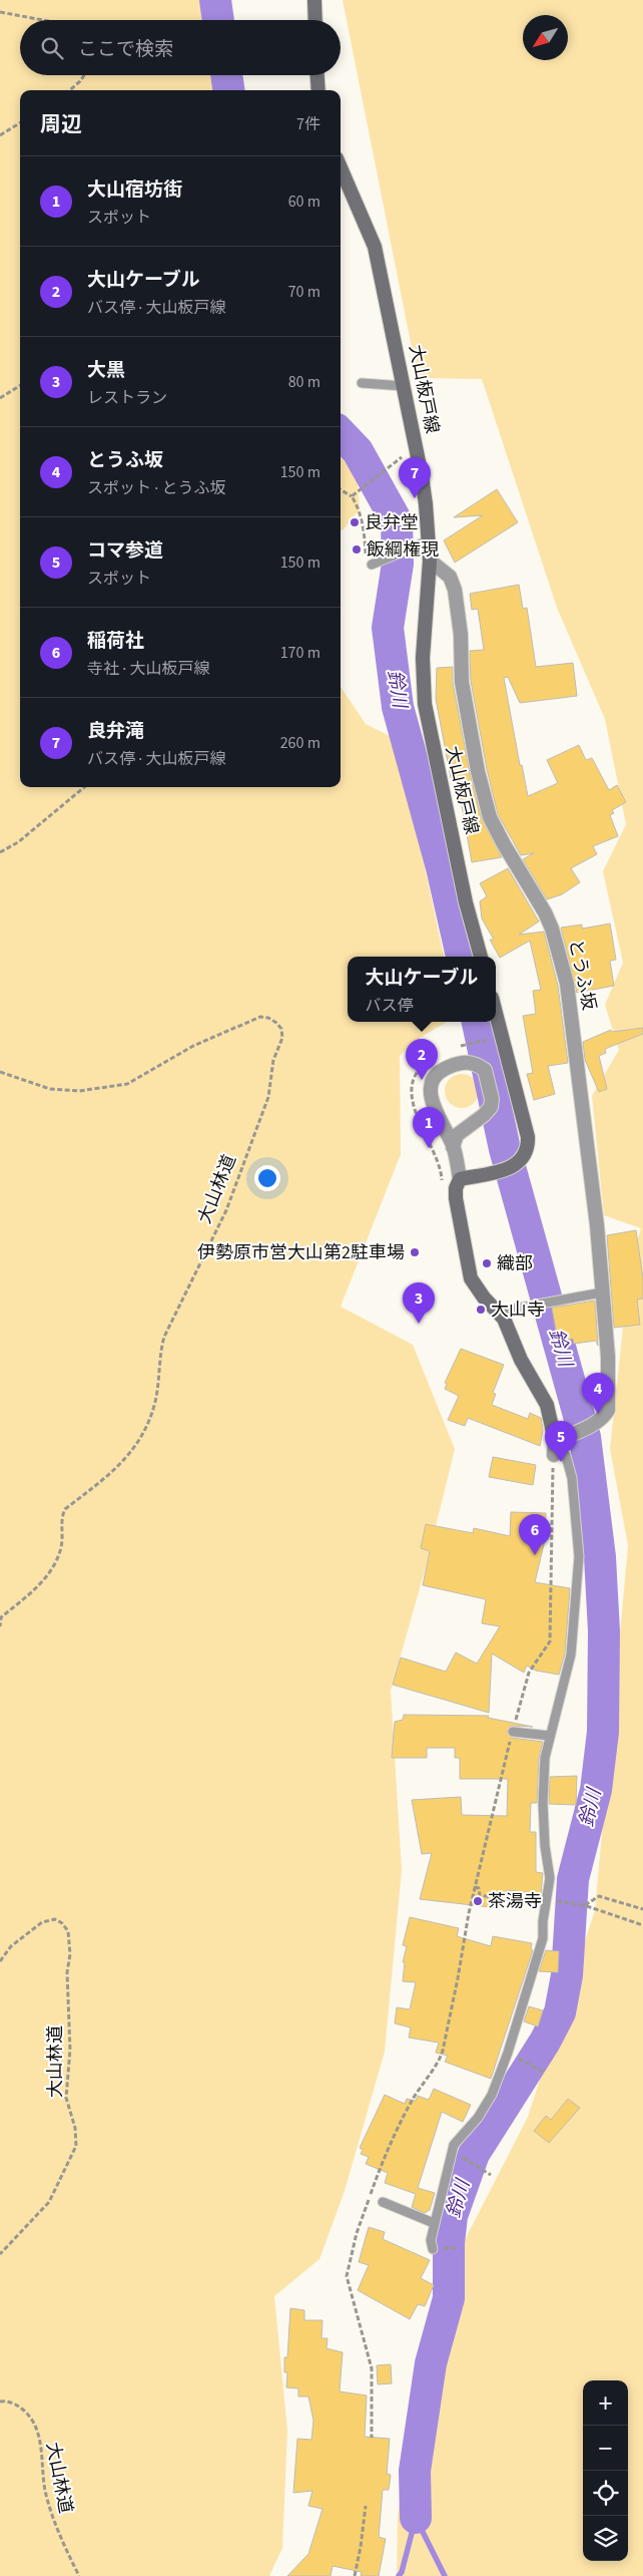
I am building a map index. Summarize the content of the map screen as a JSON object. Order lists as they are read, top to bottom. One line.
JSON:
{"streets":{"main road":["大山板戸線"],"street":["とうふ坂"],"path":["大山林道"]},"crossings":[["大山板戸線","とうふ坂"]],"water":["鈴川"],"places":["良弁堂","飯綱権現","伊勢原市営大山第2駐車場","織部","大山寺","茶湯寺"],"north":"bottom left","page":{"search":"ここで検索","heading":["周辺","7件"],"list":[{"mark":"1","name":"大山宿坊街","note":"スポット","value":"60 m"},{"mark":"2","name":"大山ケーブル","note":"バス停 · 大山板戸線","value":"70 m"},{"mark":"3","name":"大黒","note":"レストラン","value":"80 m"},{"mark":"4","name":"とうふ坂","note":"スポット · とうふ坂","value":"150 m"},{"mark":"5","name":"コマ参道","note":"スポット","value":"150 m"},{"mark":"6","name":"稲荷社","note":"寺社 · 大山板戸線","value":"170 m"},{"mark":"7","name":"良弁滝","note":"バス停 · 大山板戸線","value":"260 m"}],"pins":["7","2","1","3","4","5","6"],"popup":["大山ケーブル","バス停"],"map_buttons":["+","−"]}}
